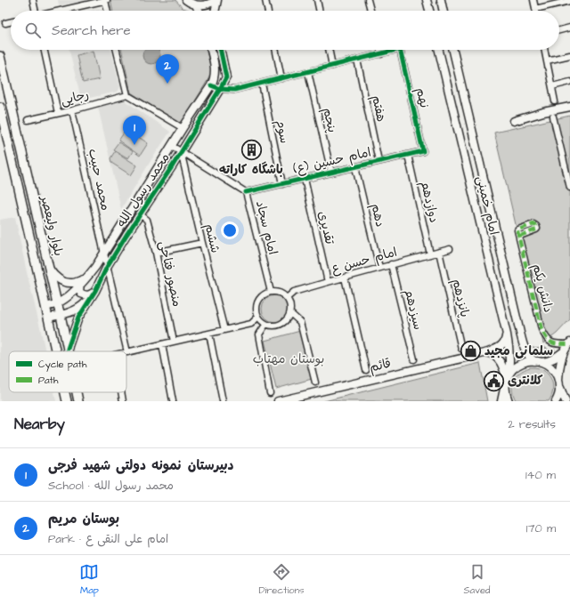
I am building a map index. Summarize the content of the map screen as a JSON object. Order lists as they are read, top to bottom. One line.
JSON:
{"streets":{"main road":["بلوار ولیعصر"],"street":["رجایی","نهم","هفتم","پنجم","سوم","امام حسین (ع)","محمد حبیب","محمد رسول الله","دوازدهم","امام خمینی","دهم","امام سجاد","تقدیری","ششم","امام حسن ع","منصور فتاحی","دانش یکم","پانزدهم","سیزدهم","قائم"]},"crossings":[["رجایی","محمد حبیب"],["نهم","امام حسین (ع)"],["هفتم","امام حسین (ع)"],["پنجم","امام حسین (ع)"],["سوم","امام حسین (ع)"],["امام حسین (ع)","دوازدهم"],["امام حسین (ع)","دهم"],["امام حسین (ع)","امام سجاد"],["امام حسین (ع)","تقدیری"],["محمد حبیب","محمد رسول الله"],["محمد رسول الله","بلوار ولیعصر"],["محمد رسول الله","امام سجاد"],["محمد رسول الله","ششم"],["محمد رسول الله","منصور فتاحی"],["دوازدهم","امام حسن ع"],["امام خمینی","قائم"],["دهم","امام حسن ع"],["امام سجاد","ششم"],["امام سجاد","امام حسن ع"],["تقدیری","امام حسن ع"],["امام حسن ع","پانزدهم"],["امام حسن ع","سیزدهم"]],"parks":["بوستان مهتاب"],"places":{"building":["باشگاه کاراته"],"shop":["سلمانی مجید"],"public building":["کلانتری"]},"legend":["Cycle path","Path"],"page":{"search":"Search here","pins":["2","1"],"heading":["Nearby","2 results"],"list":[{"mark":"1","name":"دبیرستان نمونه دولتی شهید فرجی","note":"School · محمد رسول الله","value":"140 m"},{"mark":"2","name":"بوستان مریم","note":"Park · امام علی النقی ع","value":"170 m"}],"nav":["Map","Directions","Saved"]}}
